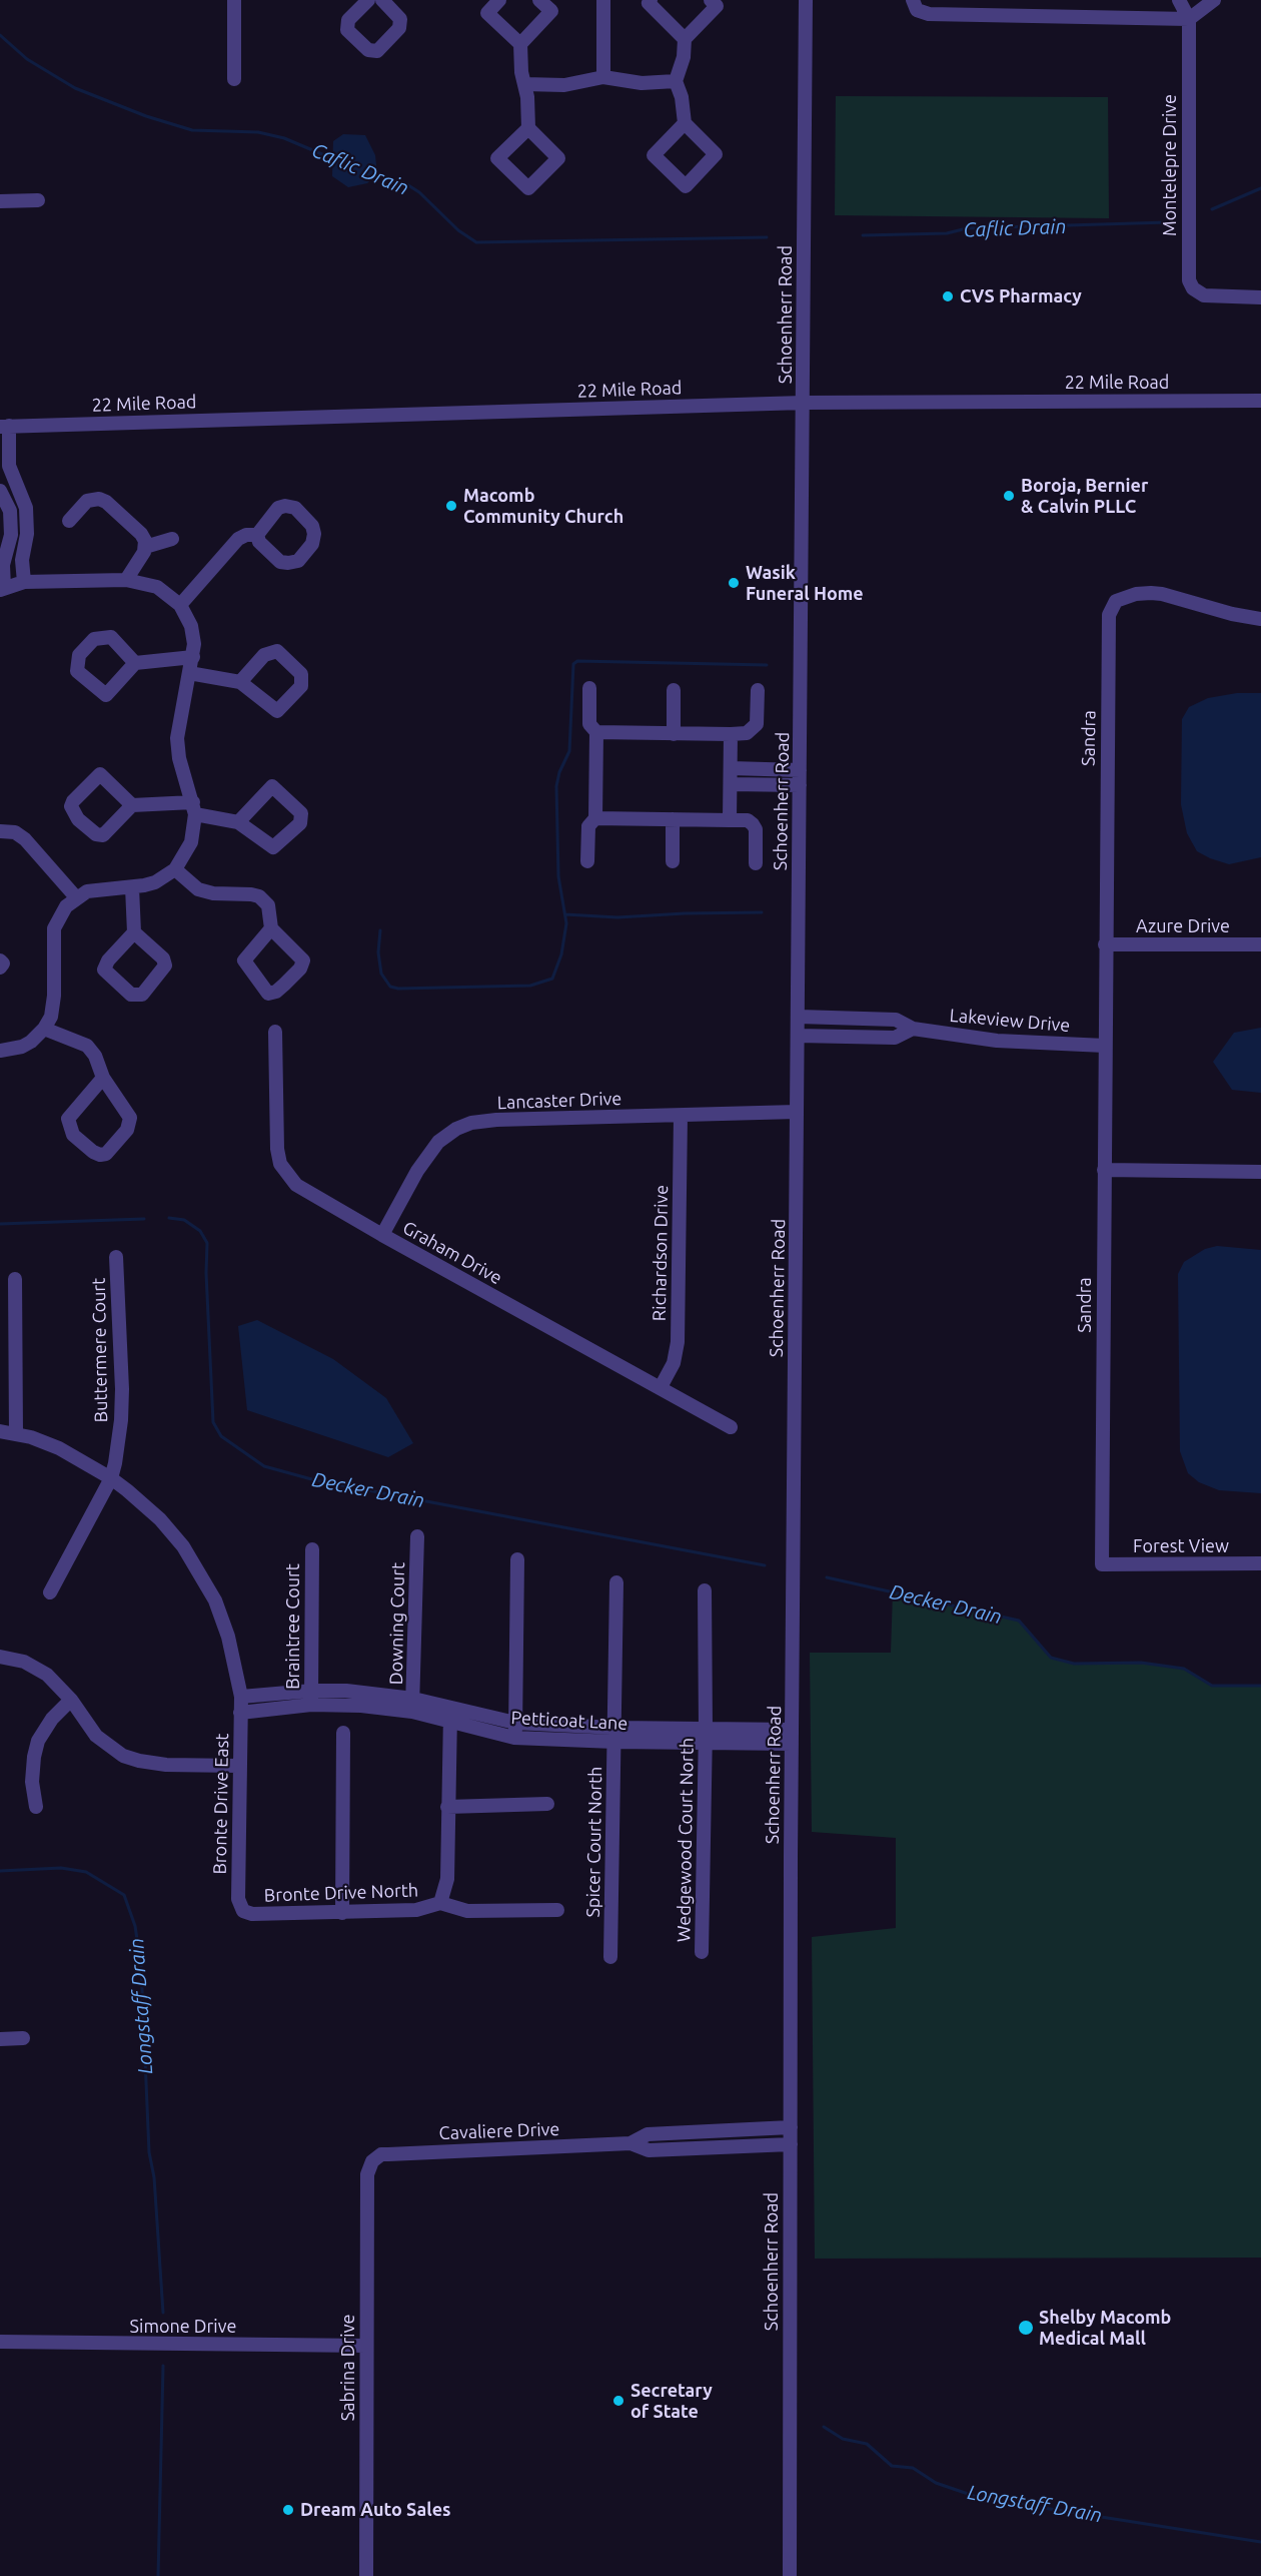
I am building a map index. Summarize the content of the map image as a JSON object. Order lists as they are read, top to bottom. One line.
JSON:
{"streets":{"street":["Montelepre Drive","Schoenherr Road","22 Mile Road","Sandra","Azure Drive","Lakeview Drive","Lancaster Drive","Graham Drive","Richardson Drive","Buttermere Court","Forest View","Downing Court","Braintree Court","Petticoat Lane","Bronte Drive East","Wedgewood Court North","Spicer Court North","Bronte Drive North","Cavaliere Drive","Simone Drive","Sabrina Drive"]},"crossings":[["Schoenherr Road","22 Mile Road"],["Schoenherr Road","Lakeview Drive"],["Schoenherr Road","Lancaster Drive"],["Schoenherr Road","Petticoat Lane"],["Schoenherr Road","Cavaliere Drive"],["Sandra","Azure Drive"],["Sandra","Lakeview Drive"],["Sandra","Forest View"],["Lancaster Drive","Graham Drive"],["Lancaster Drive","Richardson Drive"],["Graham Drive","Richardson Drive"],["Buttermere Court","Bronte Drive East"],["Downing Court","Petticoat Lane"],["Braintree Court","Petticoat Lane"],["Petticoat Lane","Bronte Drive East"],["Petticoat Lane","Wedgewood Court North"],["Petticoat Lane","Spicer Court North"],["Bronte Drive East","Bronte Drive North"],["Cavaliere Drive","Sabrina Drive"],["Simone Drive","Sabrina Drive"]],"water":["Caflic Drain","Decker Drain","Longstaff Drain"],"places":["CVS Pharmacy","Boroja, Bernier & Calvin PLLC","Macomb Community Church","Wasik Funeral Home","Shelby Macomb Medical Mall","Secretary of State","Dream Auto Sales"]}
